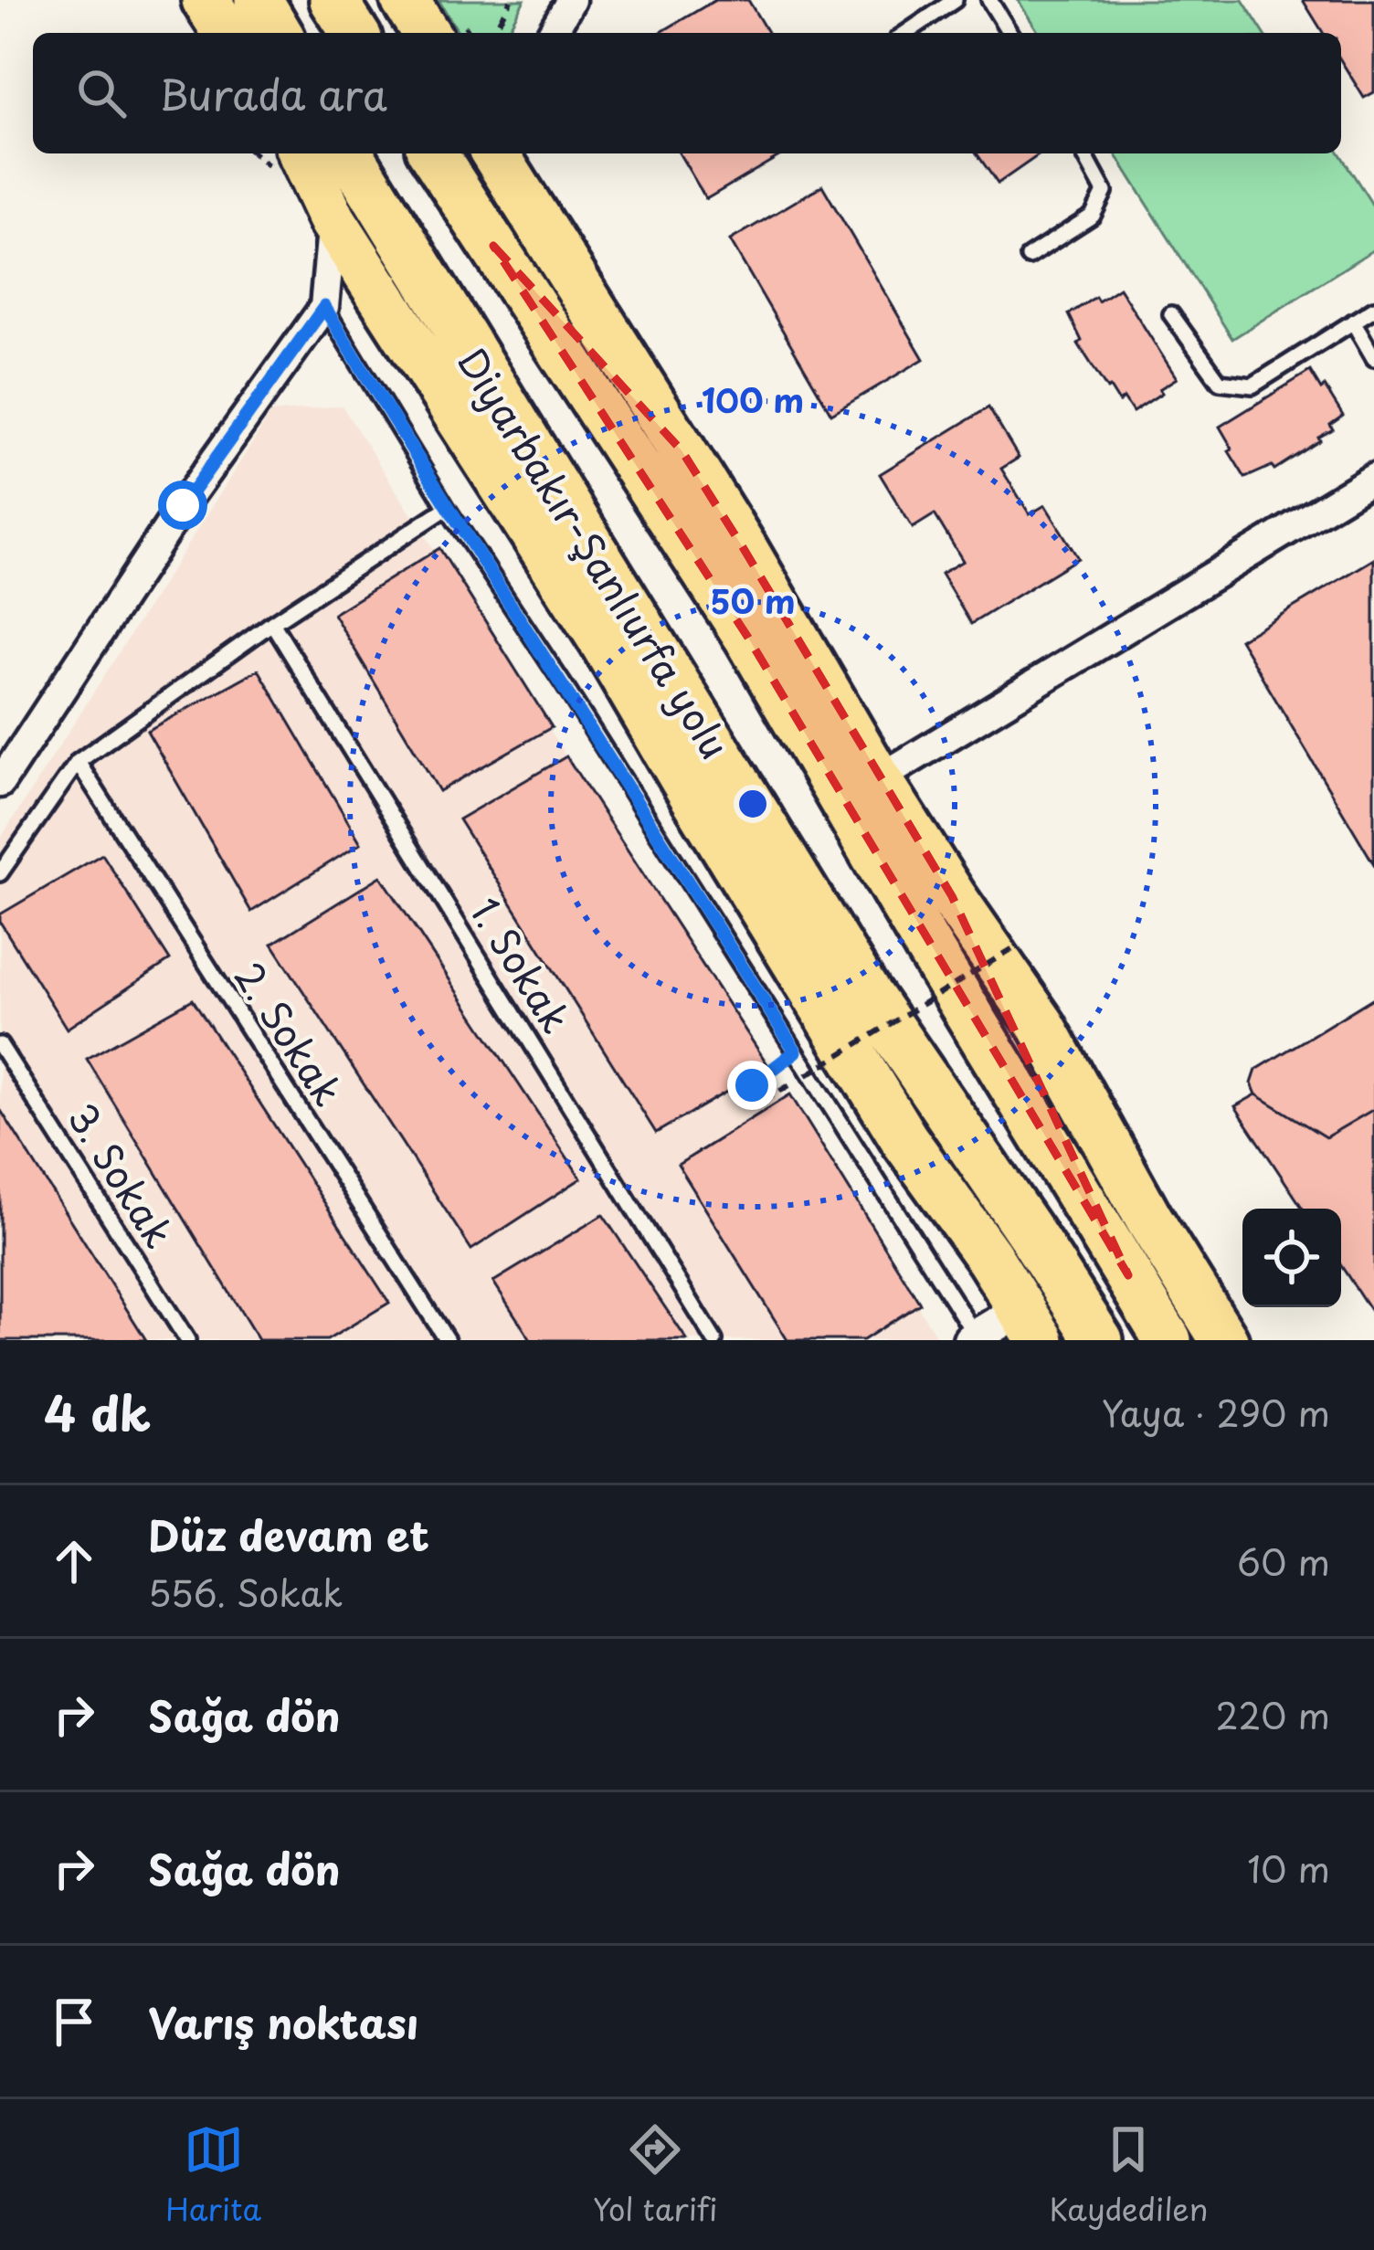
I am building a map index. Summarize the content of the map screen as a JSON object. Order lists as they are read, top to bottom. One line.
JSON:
{"streets":{"highway":["Diyarbakır-Şanlıurfa yolu"],"lane":["1. Sokak","2. Sokak","3. Sokak"]},"page":{"search":"Burada ara","heading":["4 dk","Yaya · 290 m"],"list":[["Düz devam et","556. Sokak","60 m"],["Sağa dön","220 m"],["Sağa dön","10 m"],"Varış noktası"],"nav":["Harita","Yol tarifi","Kaydedilen"]},"rings":["100 m","50 m"]}
